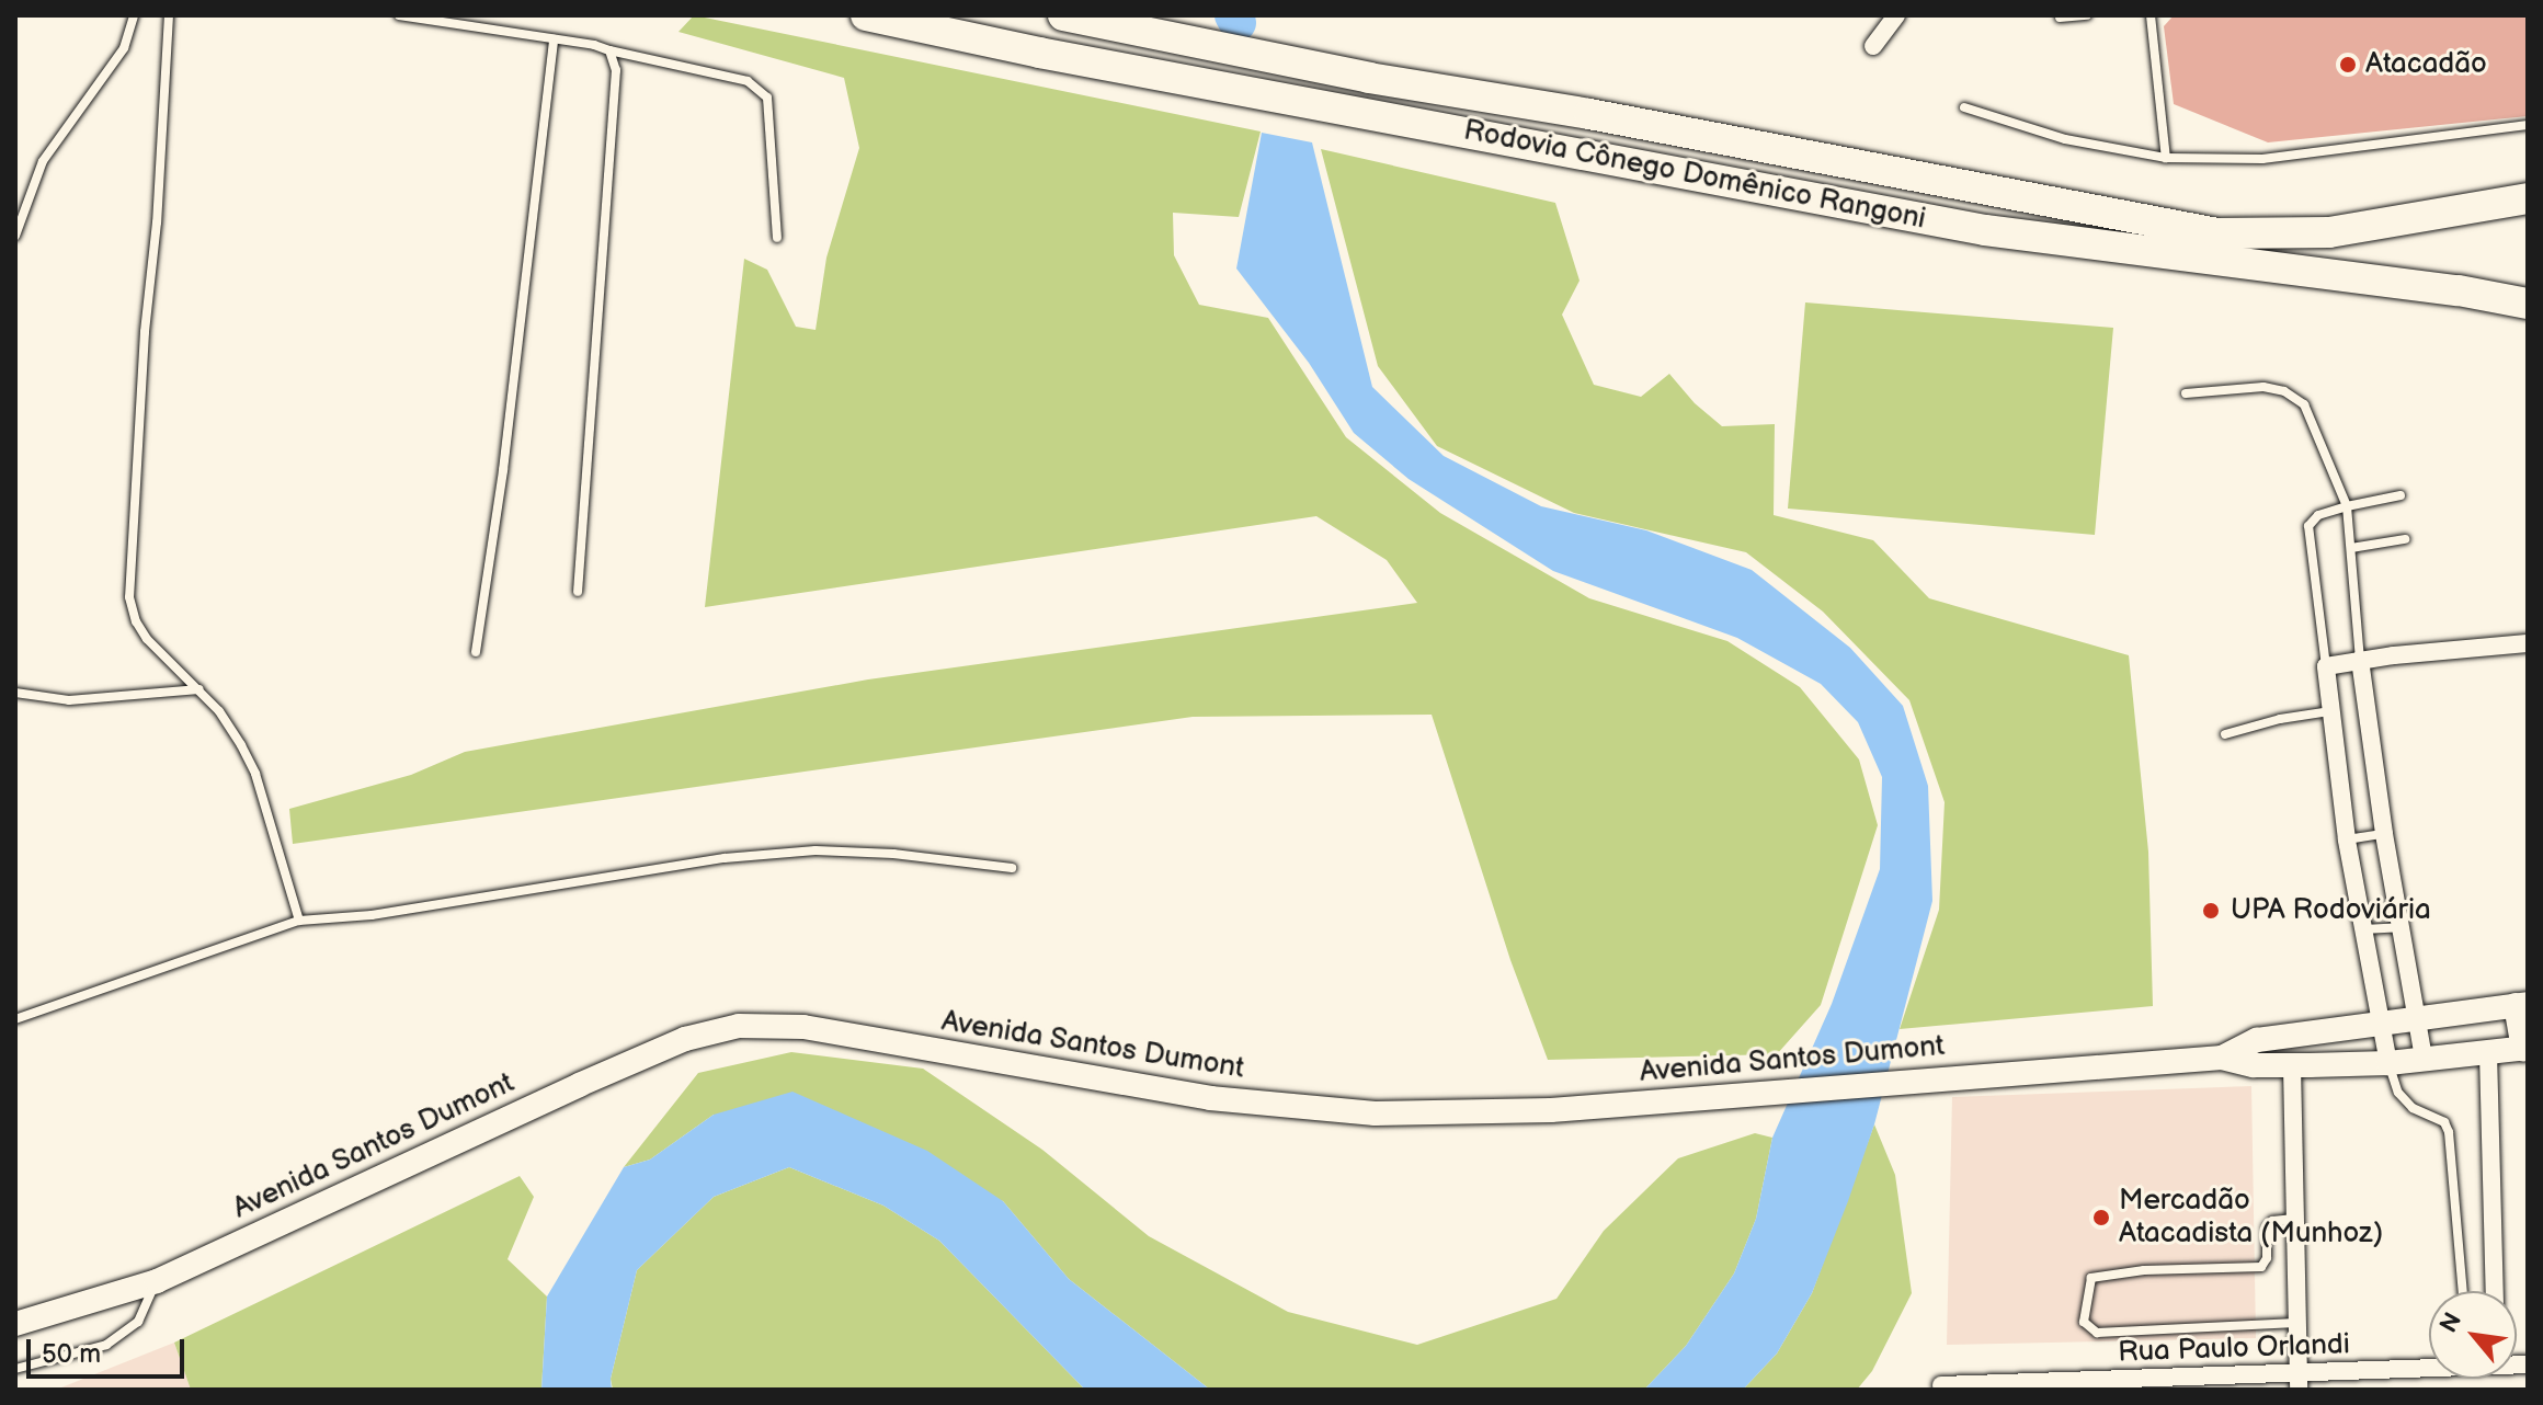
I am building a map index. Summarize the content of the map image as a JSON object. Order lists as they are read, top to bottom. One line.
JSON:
{"streets":{"highway":["Rodovia Cônego Domênico Rangoni"],"main road":["Avenida Santos Dumont"],"street":["Rua Paulo Orlandi"]},"places":["Atacadão","UPA Rodoviária","Mercadão Atacadista (Munhoz)"],"scale_bar":"50 m","north":"top left"}
